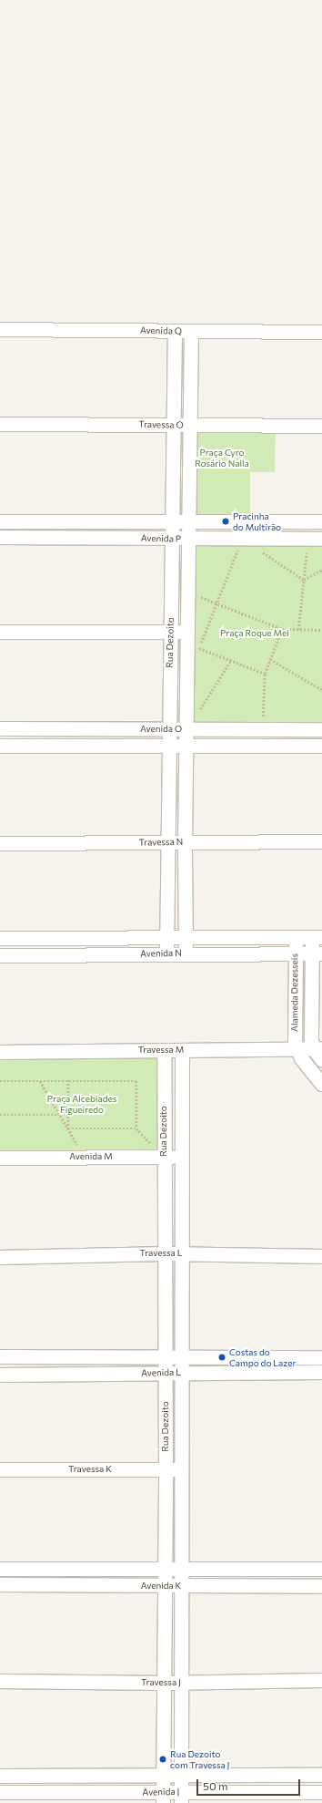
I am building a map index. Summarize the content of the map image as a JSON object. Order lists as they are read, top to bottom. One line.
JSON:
{"streets":{"street":["Avenida Q","Travessa O","Avenida P","Rua Dezoito","Avenida O","Travessa N","Avenida N","Alameda Dezesseis","Travessa M","Avenida M","Travessa L","Avenida L","Travessa K","Avenida K","Travessa J","Avenida J"]},"crossings":[["Avenida Q","Rua Dezoito"],["Travessa O","Rua Dezoito"],["Avenida P","Rua Dezoito"],["Rua Dezoito","Avenida O"],["Rua Dezoito","Travessa N"],["Rua Dezoito","Avenida N"],["Rua Dezoito","Travessa M"],["Rua Dezoito","Avenida M"],["Rua Dezoito","Travessa L"],["Rua Dezoito","Avenida L"],["Rua Dezoito","Travessa K"],["Rua Dezoito","Avenida K"],["Rua Dezoito","Travessa J"],["Rua Dezoito","Avenida J"],["Avenida N","Alameda Dezesseis"],["Alameda Dezesseis","Travessa M"]],"parks":["Praça Cyro Rosário Nalla","Praça Roque Mei","Praça Alcebiades Figueiredo"],"places":["Pracinha do Multirão","Costas do Campo do Lazer","Rua Dezoito com Travessa J"],"scale_bar":"50 m"}
